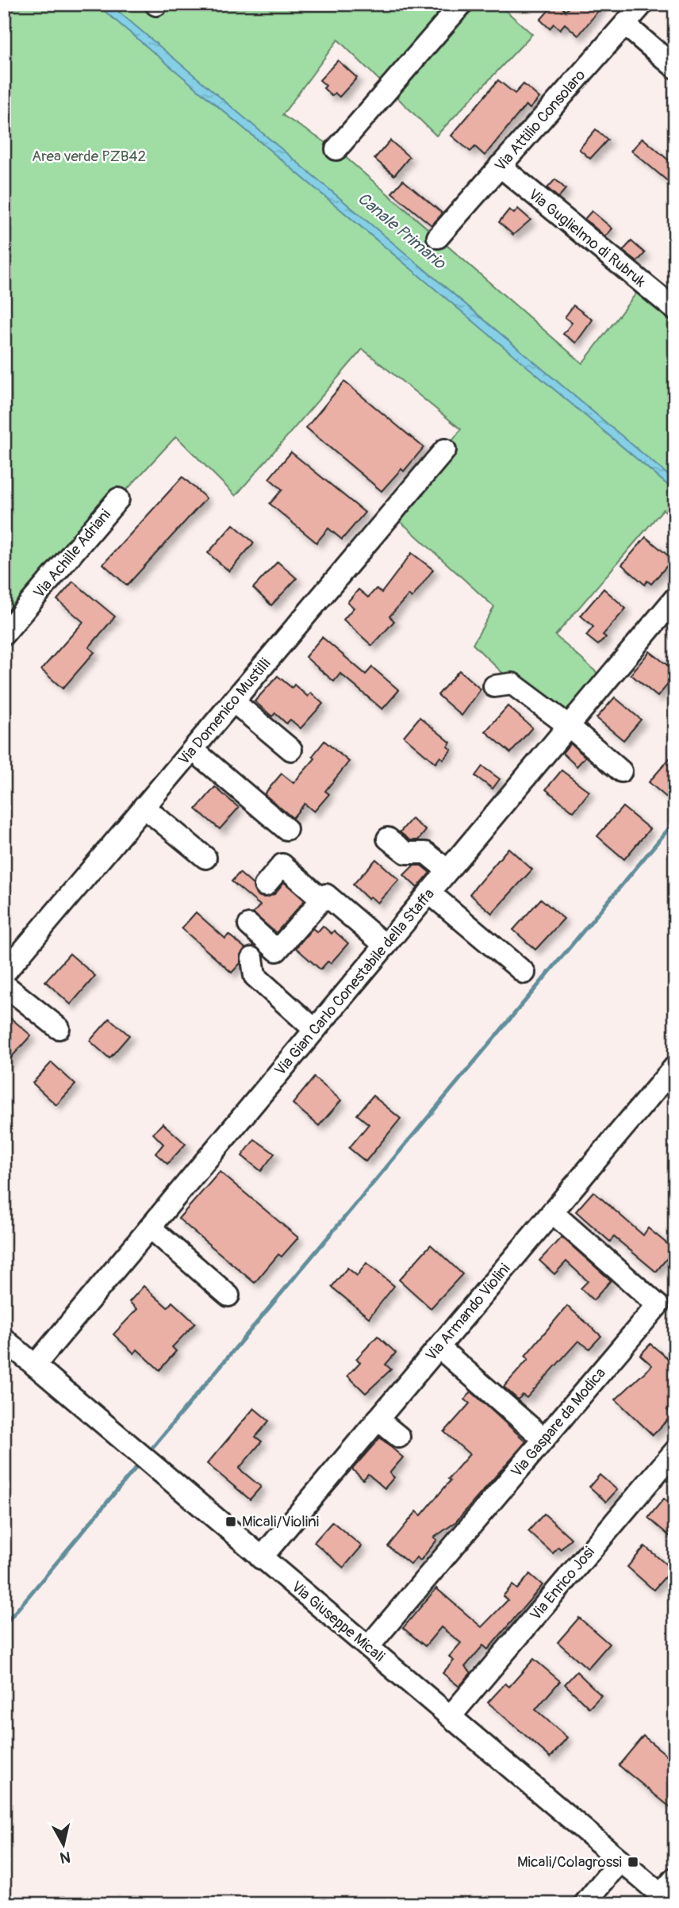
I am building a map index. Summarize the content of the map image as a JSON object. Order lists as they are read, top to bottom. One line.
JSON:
{"streets":{"street":["Via Attilio Consolaro","Via Guglielmo di Rubruk","Via Achille Adriani","Via Domenico Mustilli","Via Gian Carlo Conestabile della Staffa","Via Armando Violini","Via Gaspare da Modica","Via Enrico Josi","Via Giuseppe Micali"]},"crossings":[["Via Attilio Consolaro","Via Guglielmo di Rubruk"],["Via Gian Carlo Conestabile della Staffa","Via Giuseppe Micali"],["Via Armando Violini","Via Gaspare da Modica"],["Via Armando Violini","Via Giuseppe Micali"],["Via Gaspare da Modica","Via Giuseppe Micali"],["Via Enrico Josi","Via Giuseppe Micali"]],"water":["Canale Primario"],"parks":["Area verde PZB42"],"places":{"transit":["Micali/Violini","Micali/Colagrossi"]},"north":"bottom"}
